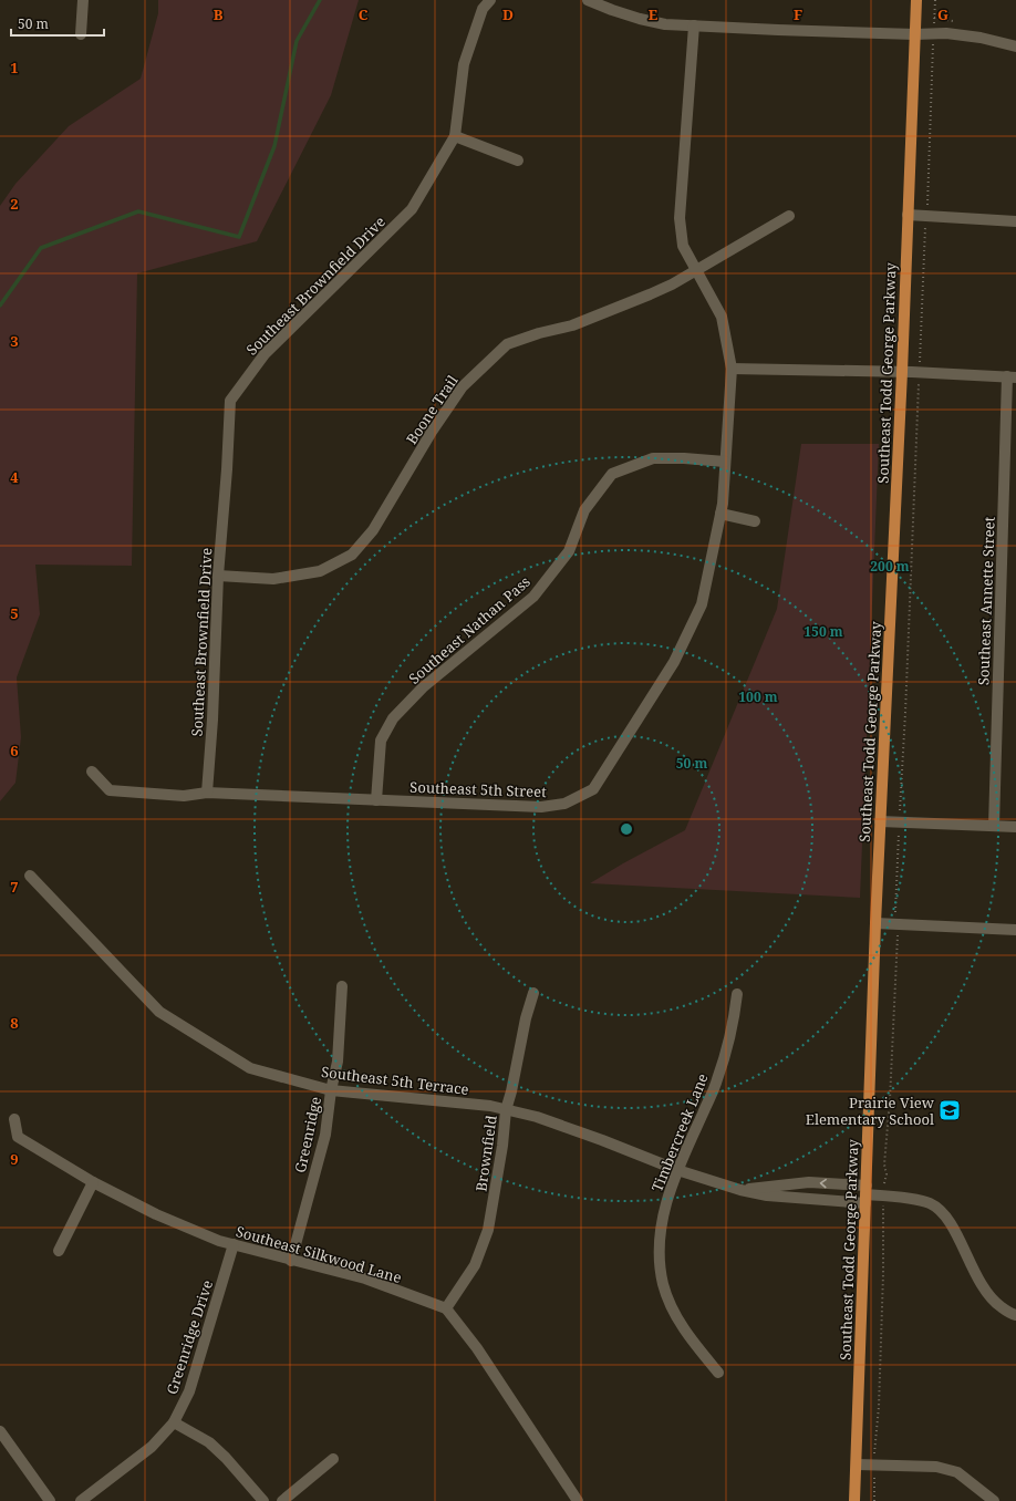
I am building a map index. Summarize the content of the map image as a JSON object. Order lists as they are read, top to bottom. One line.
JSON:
{"streets":{"main road":["Southeast Todd George Parkway"],"street":["Southeast Brownfield Drive","Boone Trail","Southeast Annette Street","Southeast Nathan Pass","Southeast 5th Street","Southeast 5th Terrace","Timbercreek Lane","Greenridge","Brownfield","Southeast Silkwood Lane","Greenridge Drive"]},"crossings":[["Southeast Brownfield Drive","Boone Trail"],["Southeast Brownfield Drive","Southeast 5th Street"],["Southeast Todd George Parkway","Southeast 5th Terrace"],["Boone Trail","Southeast 5th Street"],["Southeast Nathan Pass","Southeast 5th Street"],["Southeast 5th Terrace","Timbercreek Lane"],["Southeast 5th Terrace","Greenridge"],["Southeast 5th Terrace","Brownfield"],["Greenridge","Southeast Silkwood Lane"],["Brownfield","Southeast Silkwood Lane"],["Southeast Silkwood Lane","Greenridge Drive"]],"places":{"school or university":["Prairie View Elementary School"]},"scale_bar":"50 m","grid":{"columns":["B","C","D","E","F","G"],"rows":["1","2","3","4","5","6","7","8","9"]},"rings":["200 m","150 m","100 m","50 m"]}
